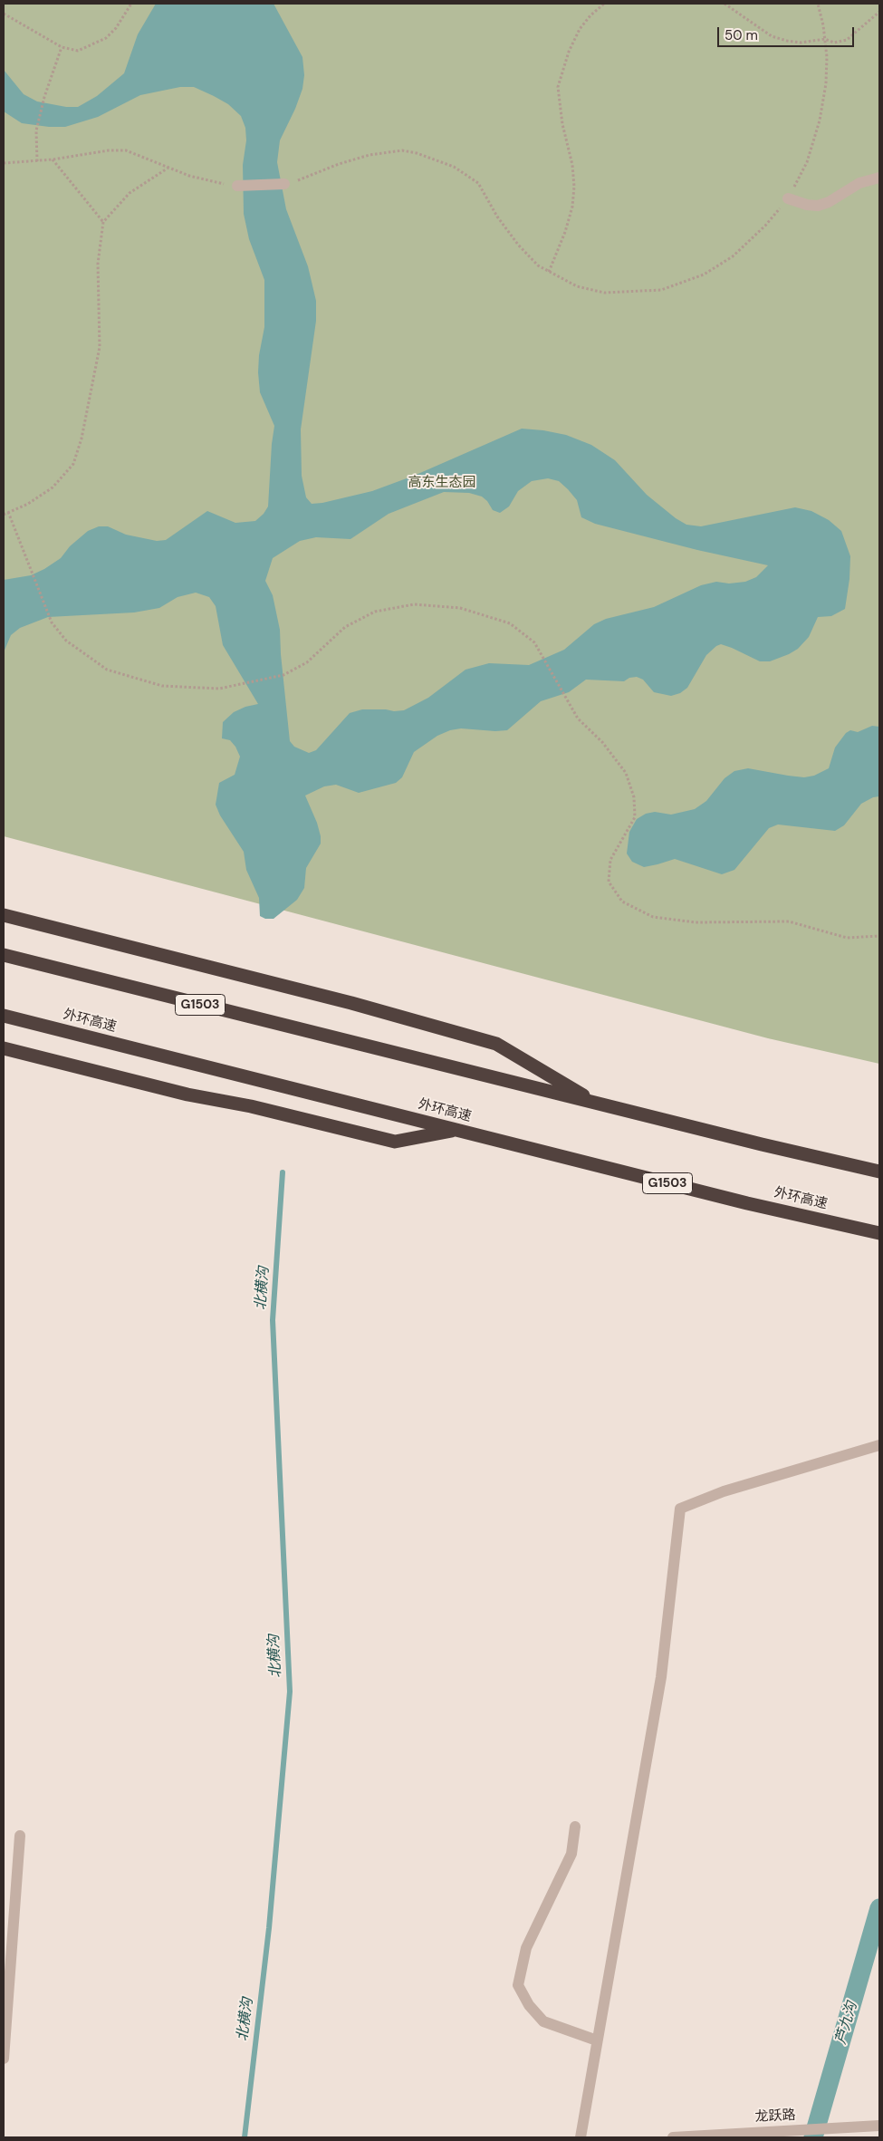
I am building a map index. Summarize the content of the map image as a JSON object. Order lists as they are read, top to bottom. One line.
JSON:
{"streets":{"highway":["G1503","外环高速"],"street":["龙跃路"]},"water":["北横沟","芦九沟"],"parks":["高东生态园"],"scale_bar":"50 m"}
